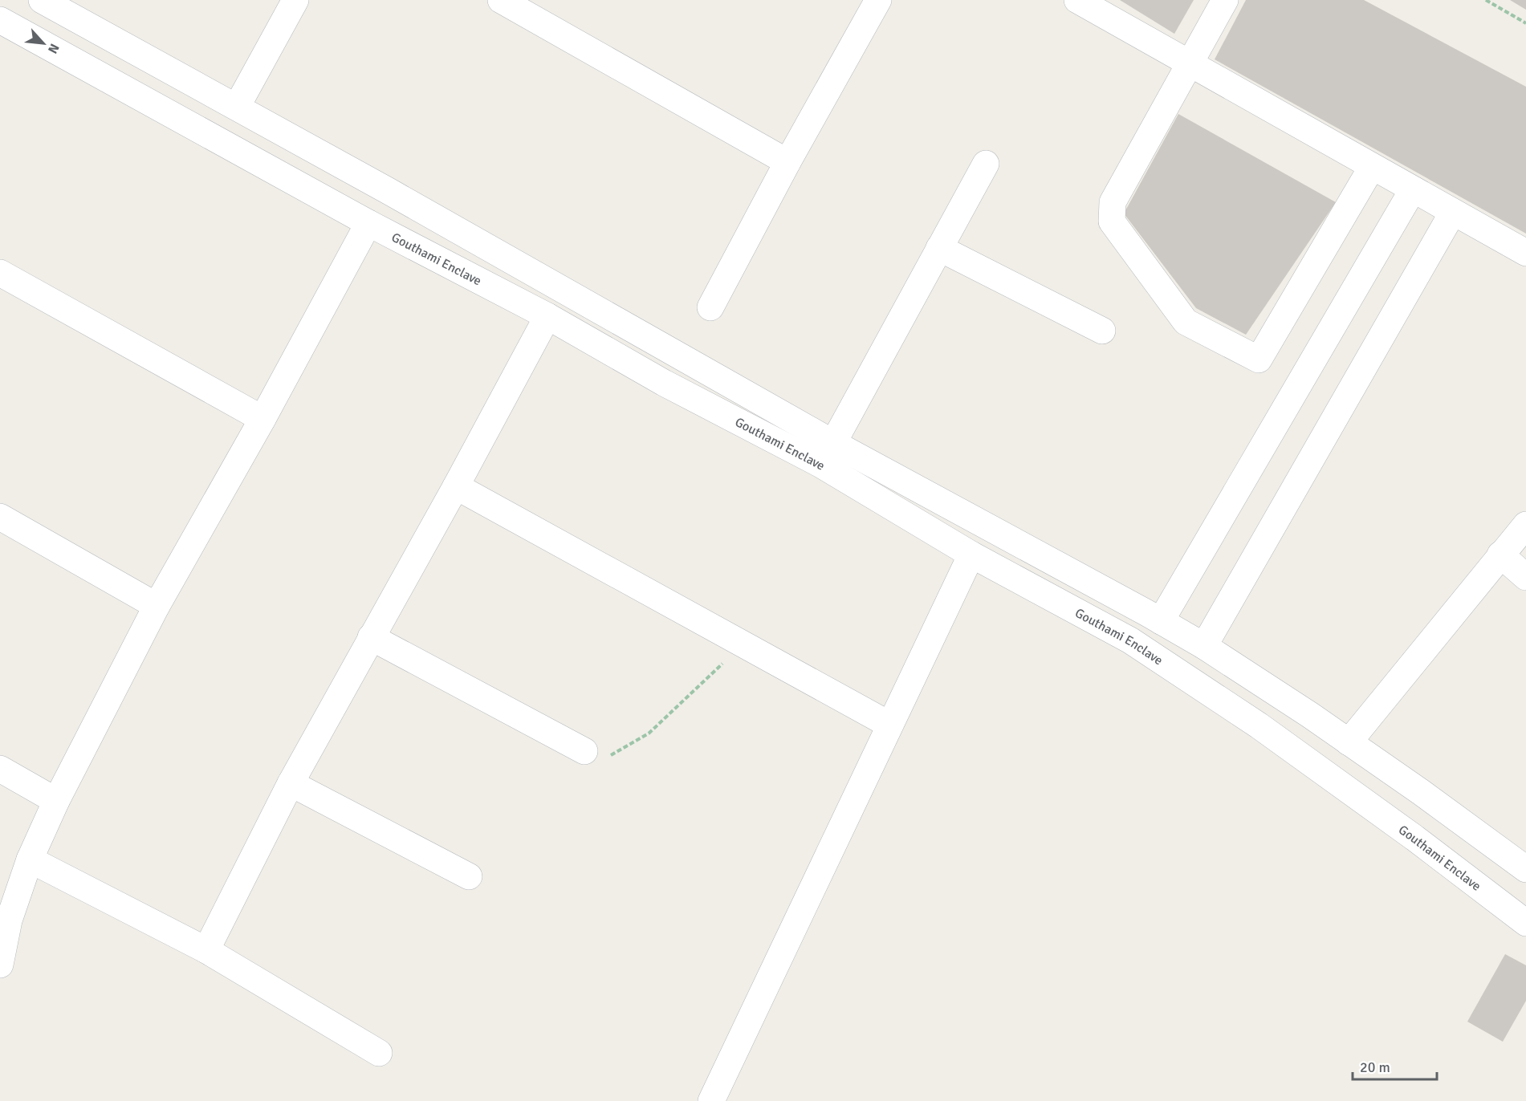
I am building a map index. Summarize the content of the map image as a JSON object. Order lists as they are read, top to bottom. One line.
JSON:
{"streets":{"street":["Gouthami Enclave"]},"scale_bar":"20 m","north":"bottom right"}
